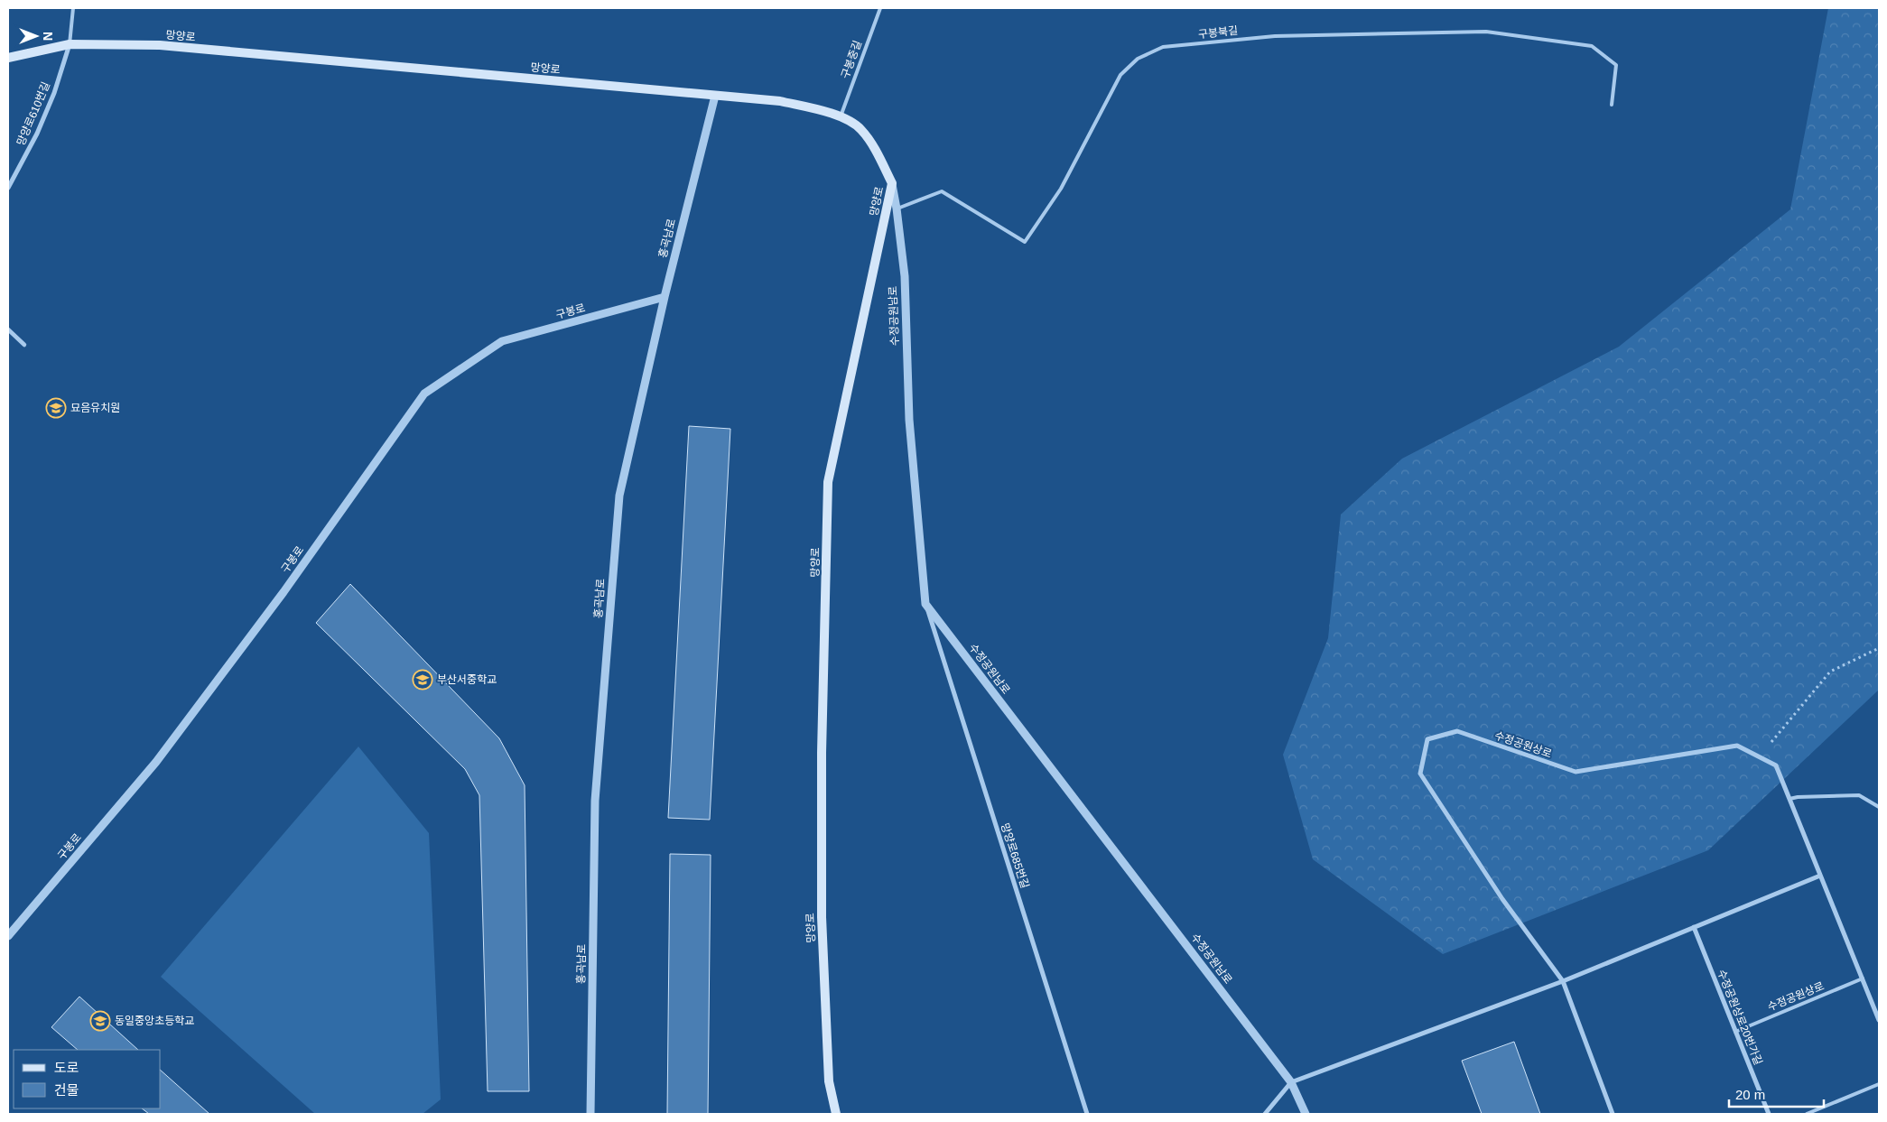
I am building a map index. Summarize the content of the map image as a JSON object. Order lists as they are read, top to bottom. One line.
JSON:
{"streets":{"main road":["망양로"],"street":["망양로610번길","홍곡남로","구봉로","수정공원남로","수정공원상로","망양로685번길","수정공원상로20번가길"],"lane":["구봉북길","구봉중길"]},"crossings":[["구봉북길","수정공원남로"],["망양로","구봉중길"],["망양로","망양로610번길"],["망양로","홍곡남로"],["망양로","수정공원남로"],["홍곡남로","구봉로"],["수정공원남로","망양로685번길"],["수정공원상로","수정공원상로20번가길"]],"places":{"school or university":["묘음유치원","부산서중학교","동일중앙초등학교"]},"legend":["도로","건물"],"scale_bar":"20 m","north":"right"}
